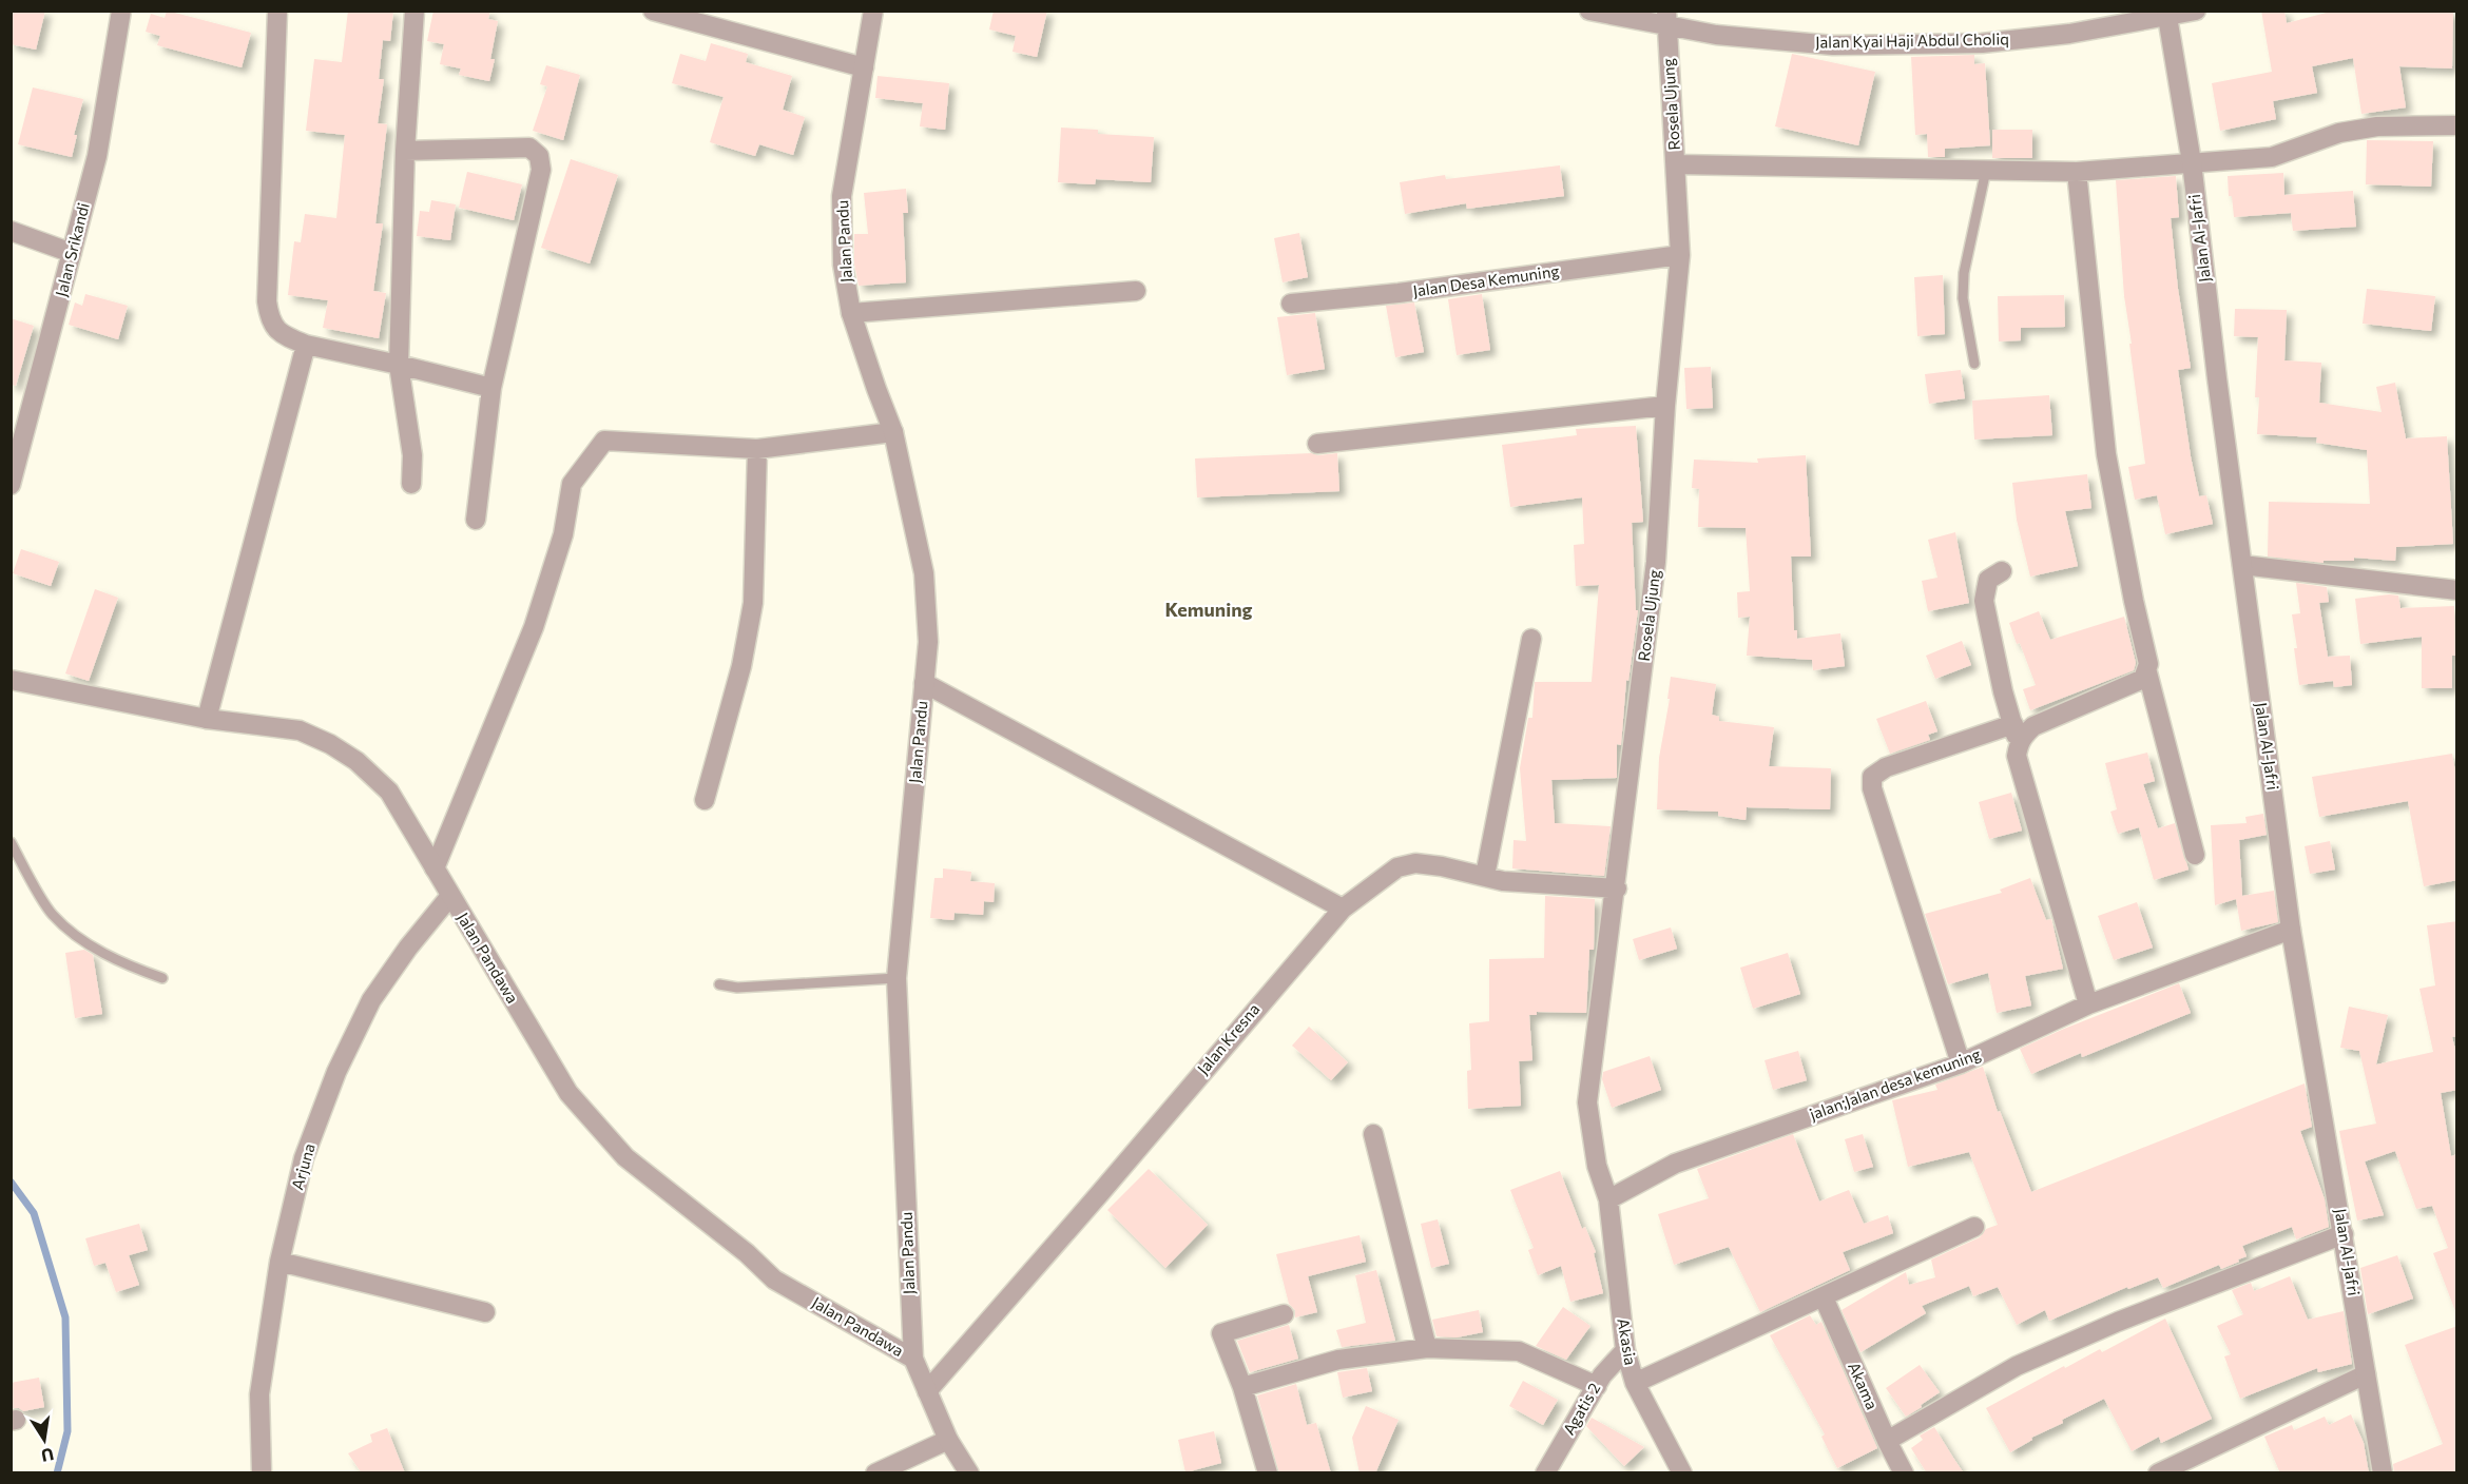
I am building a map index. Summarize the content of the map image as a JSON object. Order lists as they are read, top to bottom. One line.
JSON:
{"streets":{"street":["Jalan Kyai Haji Abdul Choliq","Rosela Ujung","Jalan Al-Jafri","Jalan Pandu","Jalan Srikandi","Jalan Desa Kemuning","Jalan Pandawa","Jalan Kresna","jalan;Jalan desa kemuning","Arjuna","Akasia","Akama","Agatis 2"]},"crossings":[["Jalan Kyai Haji Abdul Choliq","Rosela Ujung"],["Jalan Kyai Haji Abdul Choliq","Jalan Al-Jafri"],["Rosela Ujung","Jalan Desa Kemuning"],["Rosela Ujung","Jalan Kresna"],["Rosela Ujung","jalan;Jalan desa kemuning"],["Rosela Ujung","Akasia"],["Jalan Al-Jafri","jalan;Jalan desa kemuning"],["Jalan Pandu","Jalan Pandawa"],["Jalan Pandu","Jalan Kresna"],["Jalan Pandawa","Arjuna"],["jalan;Jalan desa kemuning","Akasia"],["Akasia","Agatis 2"]],"districts":["Kemuning"],"north":"bottom"}
